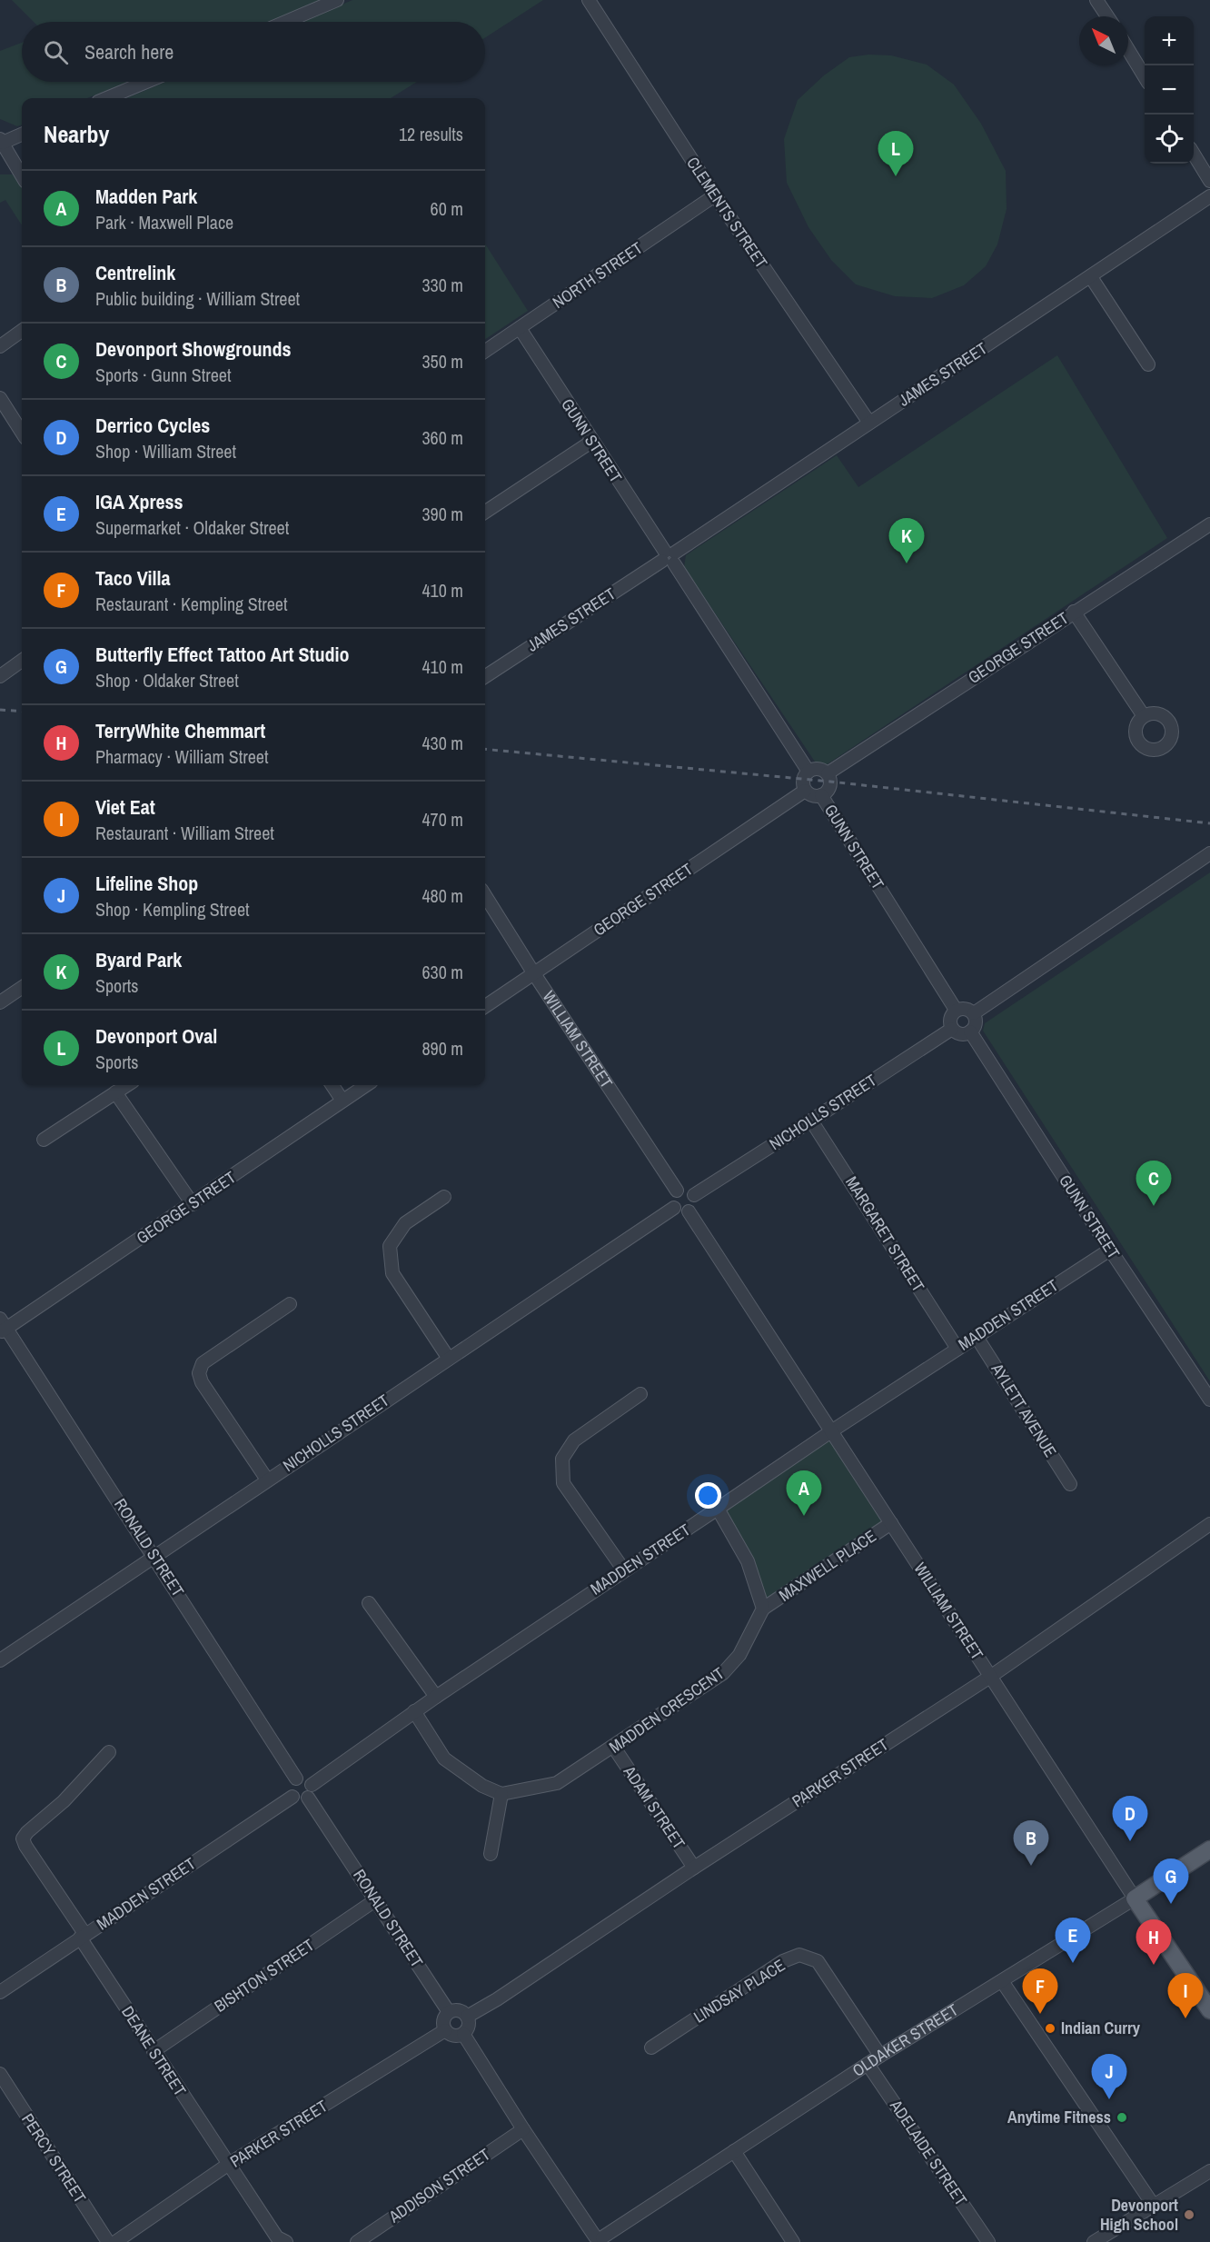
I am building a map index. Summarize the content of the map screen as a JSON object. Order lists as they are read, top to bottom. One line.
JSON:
{"streets":{"main road":["WILLIAM STREET","OLDAKER STREET"],"street":["CLEMENTS STREET","NORTH STREET","JAMES STREET","GUNN STREET","GEORGE STREET","NICHOLLS STREET","MARGARET STREET","MADDEN STREET","AYLETT AVENUE","RONALD STREET","MAXWELL PLACE","MADDEN CRESCENT","PARKER STREET","ADAM STREET","BISHTON STREET","LINDSAY PLACE","DEANE STREET","ADELAIDE STREET","PERCY STREET","ADDISON STREET"]},"crossings":[["CLEMENTS STREET","NORTH STREET"],["CLEMENTS STREET","JAMES STREET"],["NORTH STREET","GUNN STREET"],["JAMES STREET","GUNN STREET"],["GUNN STREET","GEORGE STREET"],["GUNN STREET","NICHOLLS STREET"],["GUNN STREET","MADDEN STREET"],["GEORGE STREET","WILLIAM STREET"],["GEORGE STREET","RONALD STREET"],["WILLIAM STREET","NICHOLLS STREET"],["WILLIAM STREET","MADDEN STREET"],["WILLIAM STREET","MAXWELL PLACE"],["WILLIAM STREET","PARKER STREET"],["WILLIAM STREET","OLDAKER STREET"],["NICHOLLS STREET","MARGARET STREET"],["NICHOLLS STREET","RONALD STREET"],["MARGARET STREET","MADDEN STREET"],["MADDEN STREET","AYLETT AVENUE"],["MADDEN STREET","RONALD STREET"],["MADDEN STREET","DEANE STREET"],["RONALD STREET","PARKER STREET"],["RONALD STREET","BISHTON STREET"],["MAXWELL PLACE","MADDEN CRESCENT"],["MADDEN CRESCENT","ADAM STREET"],["PARKER STREET","ADAM STREET"],["PARKER STREET","DEANE STREET"],["BISHTON STREET","DEANE STREET"],["LINDSAY PLACE","OLDAKER STREET"],["OLDAKER STREET","ADELAIDE STREET"]],"places":["Indian Curry","Anytime Fitness","Devonport High School"],"north":"top left","page":{"map_buttons":["+","−"],"search":"Search here","heading":["Nearby","12 results"],"pins":["L","K","C","A","D","B","G","E","H","F","I","J"],"list":[{"mark":"A","name":"Madden Park","note":"Park · Maxwell Place","value":"60 m"},{"mark":"B","name":"Centrelink","note":"Public building · William Street","value":"330 m"},{"mark":"C","name":"Devonport Showgrounds","note":"Sports · Gunn Street","value":"350 m"},{"mark":"D","name":"Derrico Cycles","note":"Shop · William Street","value":"360 m"},{"mark":"E","name":"IGA Xpress","note":"Supermarket · Oldaker Street","value":"390 m"},{"mark":"F","name":"Taco Villa","note":"Restaurant · Kempling Street","value":"410 m"},{"mark":"G","name":"Butterfly Effect Tattoo Art Studio","note":"Shop · Oldaker Street","value":"410 m"},{"mark":"H","name":"TerryWhite Chemmart","note":"Pharmacy · William Street","value":"430 m"},{"mark":"I","name":"Viet Eat","note":"Restaurant · William Street","value":"470 m"},{"mark":"J","name":"Lifeline Shop","note":"Shop · Kempling Street","value":"480 m"},{"mark":"K","name":"Byard Park","note":"Sports","value":"630 m"},{"mark":"L","name":"Devonport Oval","note":"Sports","value":"890 m"}]}}
